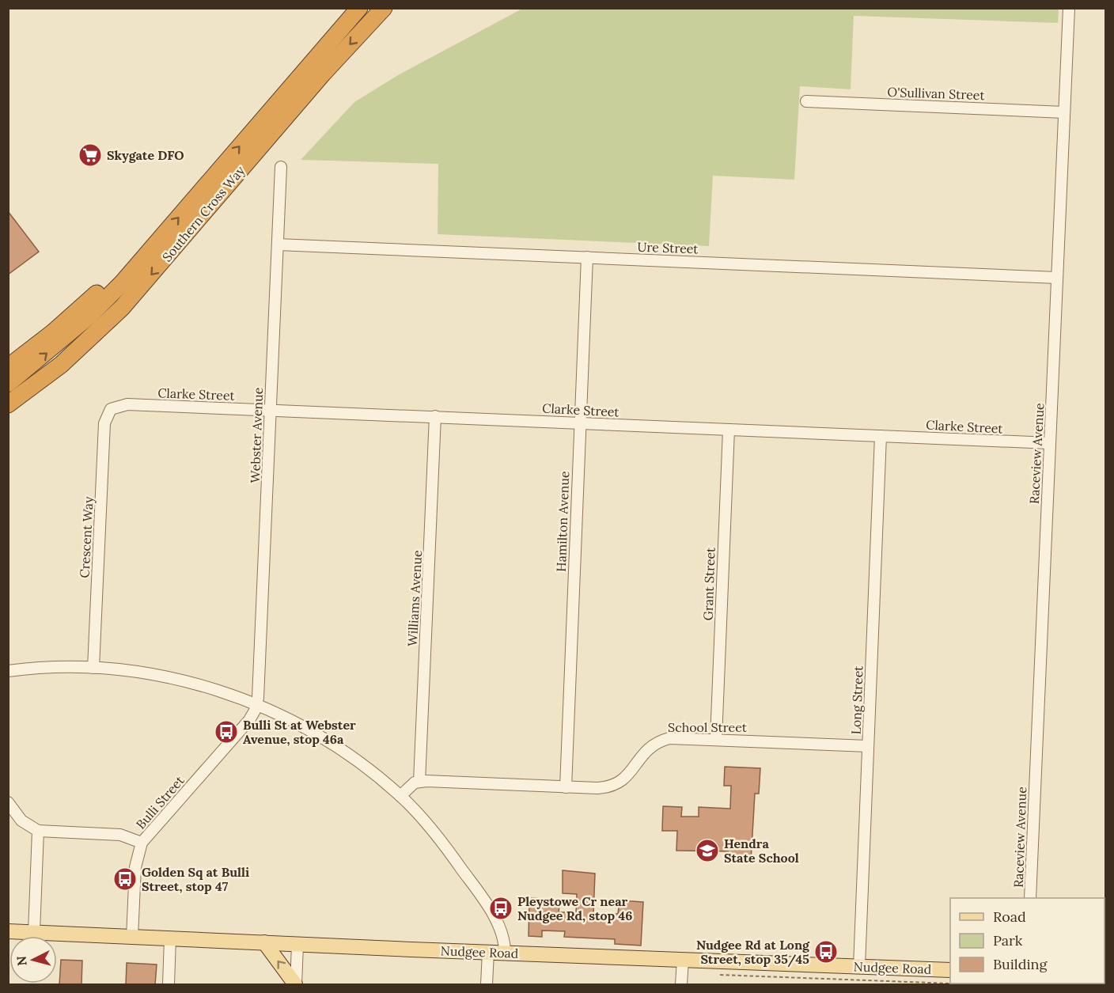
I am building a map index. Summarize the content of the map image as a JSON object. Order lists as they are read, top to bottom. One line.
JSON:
{"streets":{"highway":["Southern Cross Way"],"main road":["Nudgee Road"],"street":["O'Sullivan Street","Ure Street","Clarke Street","Webster Avenue","Raceview Avenue","Hamilton Avenue","Crescent Way","Grant Street","Williams Avenue","Long Street","School Street","Bulli Street"]},"crossings":[["O'Sullivan Street","Raceview Avenue"],["Ure Street","Webster Avenue"],["Ure Street","Raceview Avenue"],["Ure Street","Hamilton Avenue"],["Clarke Street","Webster Avenue"],["Clarke Street","Raceview Avenue"],["Clarke Street","Hamilton Avenue"],["Clarke Street","Crescent Way"],["Clarke Street","Grant Street"],["Clarke Street","Williams Avenue"],["Clarke Street","Long Street"],["Webster Avenue","Bulli Street"],["Hamilton Avenue","School Street"],["Grant Street","School Street"],["Williams Avenue","School Street"],["Long Street","School Street"],["Long Street","Nudgee Road"],["Bulli Street","Nudgee Road"]],"places":{"supermarket":["Skygate DFO"],"bus stop":["Bulli St at Webster Avenue, stop 46a","Golden Sq at Bulli Street, stop 47","Pleystowe Cr near Nudgee Rd, stop 46","Nudgee Rd at Long Street, stop 35/45"],"school or university":["Hendra State School"]},"legend":["Road","Park","Building"],"north":"left"}
